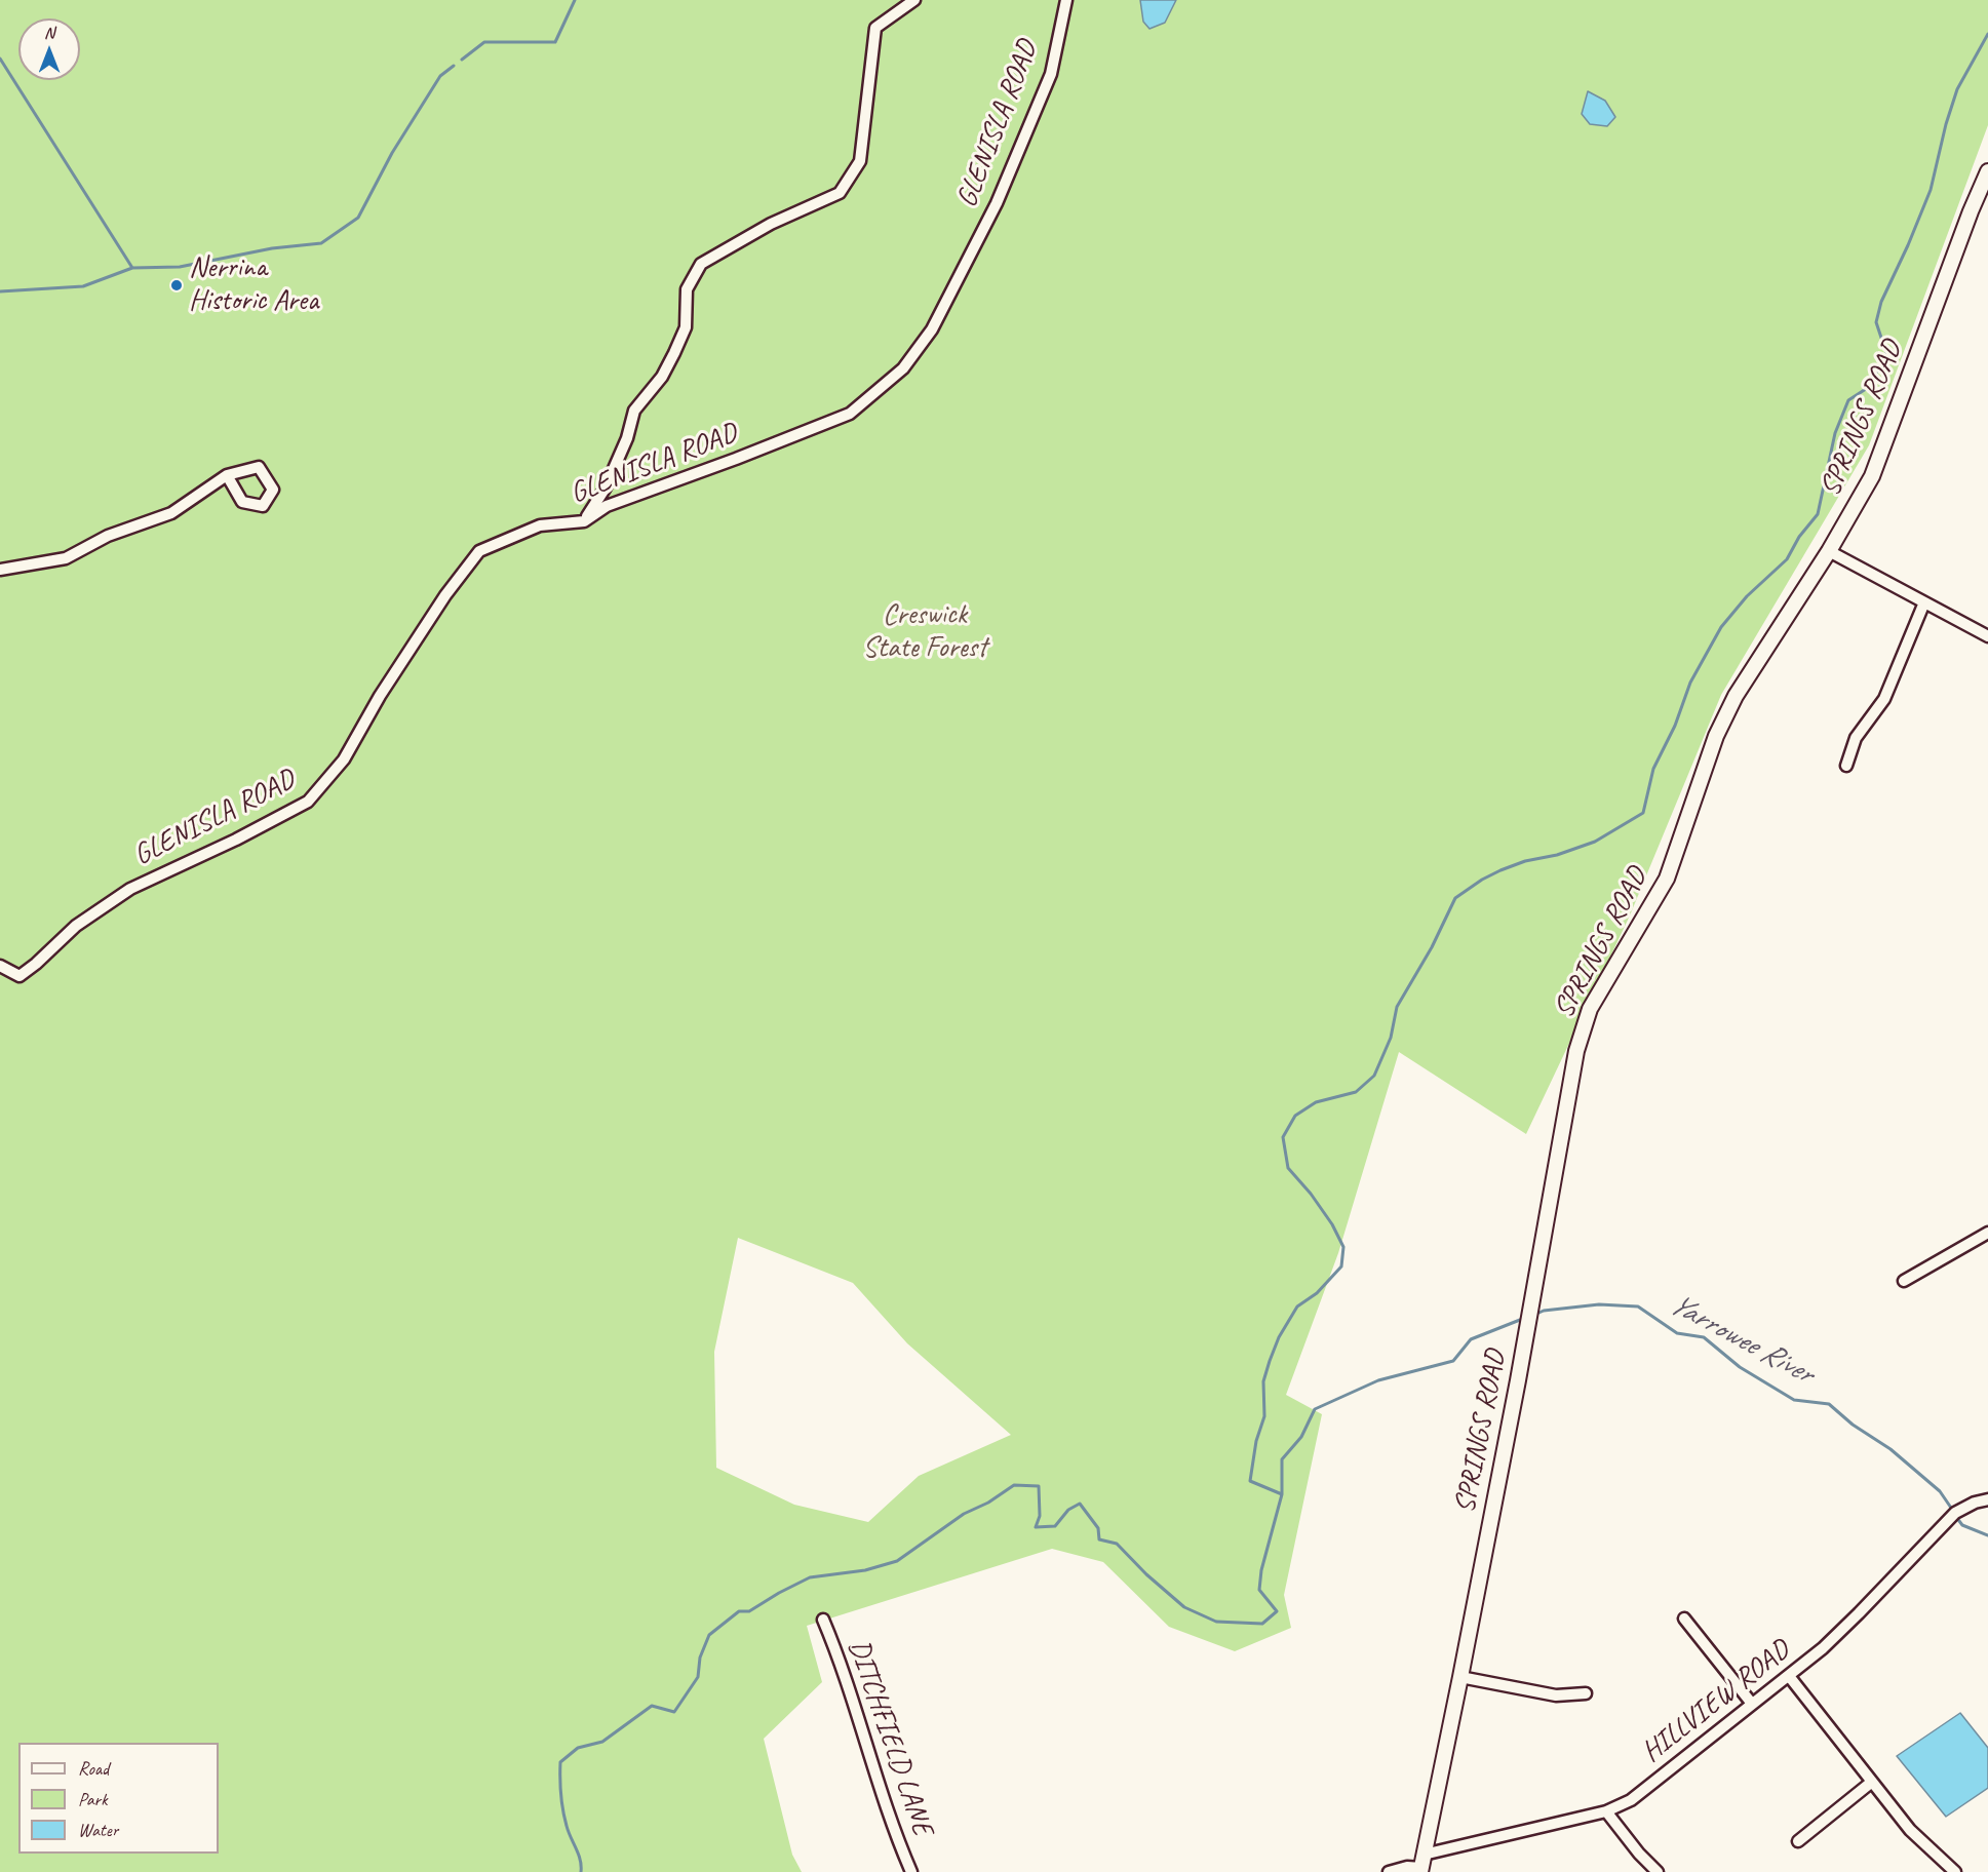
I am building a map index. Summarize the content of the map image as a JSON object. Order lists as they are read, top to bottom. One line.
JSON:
{"streets":{"street":["GLENISLA ROAD","SPRINGS ROAD","HILLVIEW ROAD","DITCHFIELD LANE"]},"crossings":[["SPRINGS ROAD","HILLVIEW ROAD"]],"water":["Yarrowee River"],"parks":["Creswick State Forest"],"places":["Nerrina Historic Area"],"legend":["Road","Park","Water"],"north":"top"}
